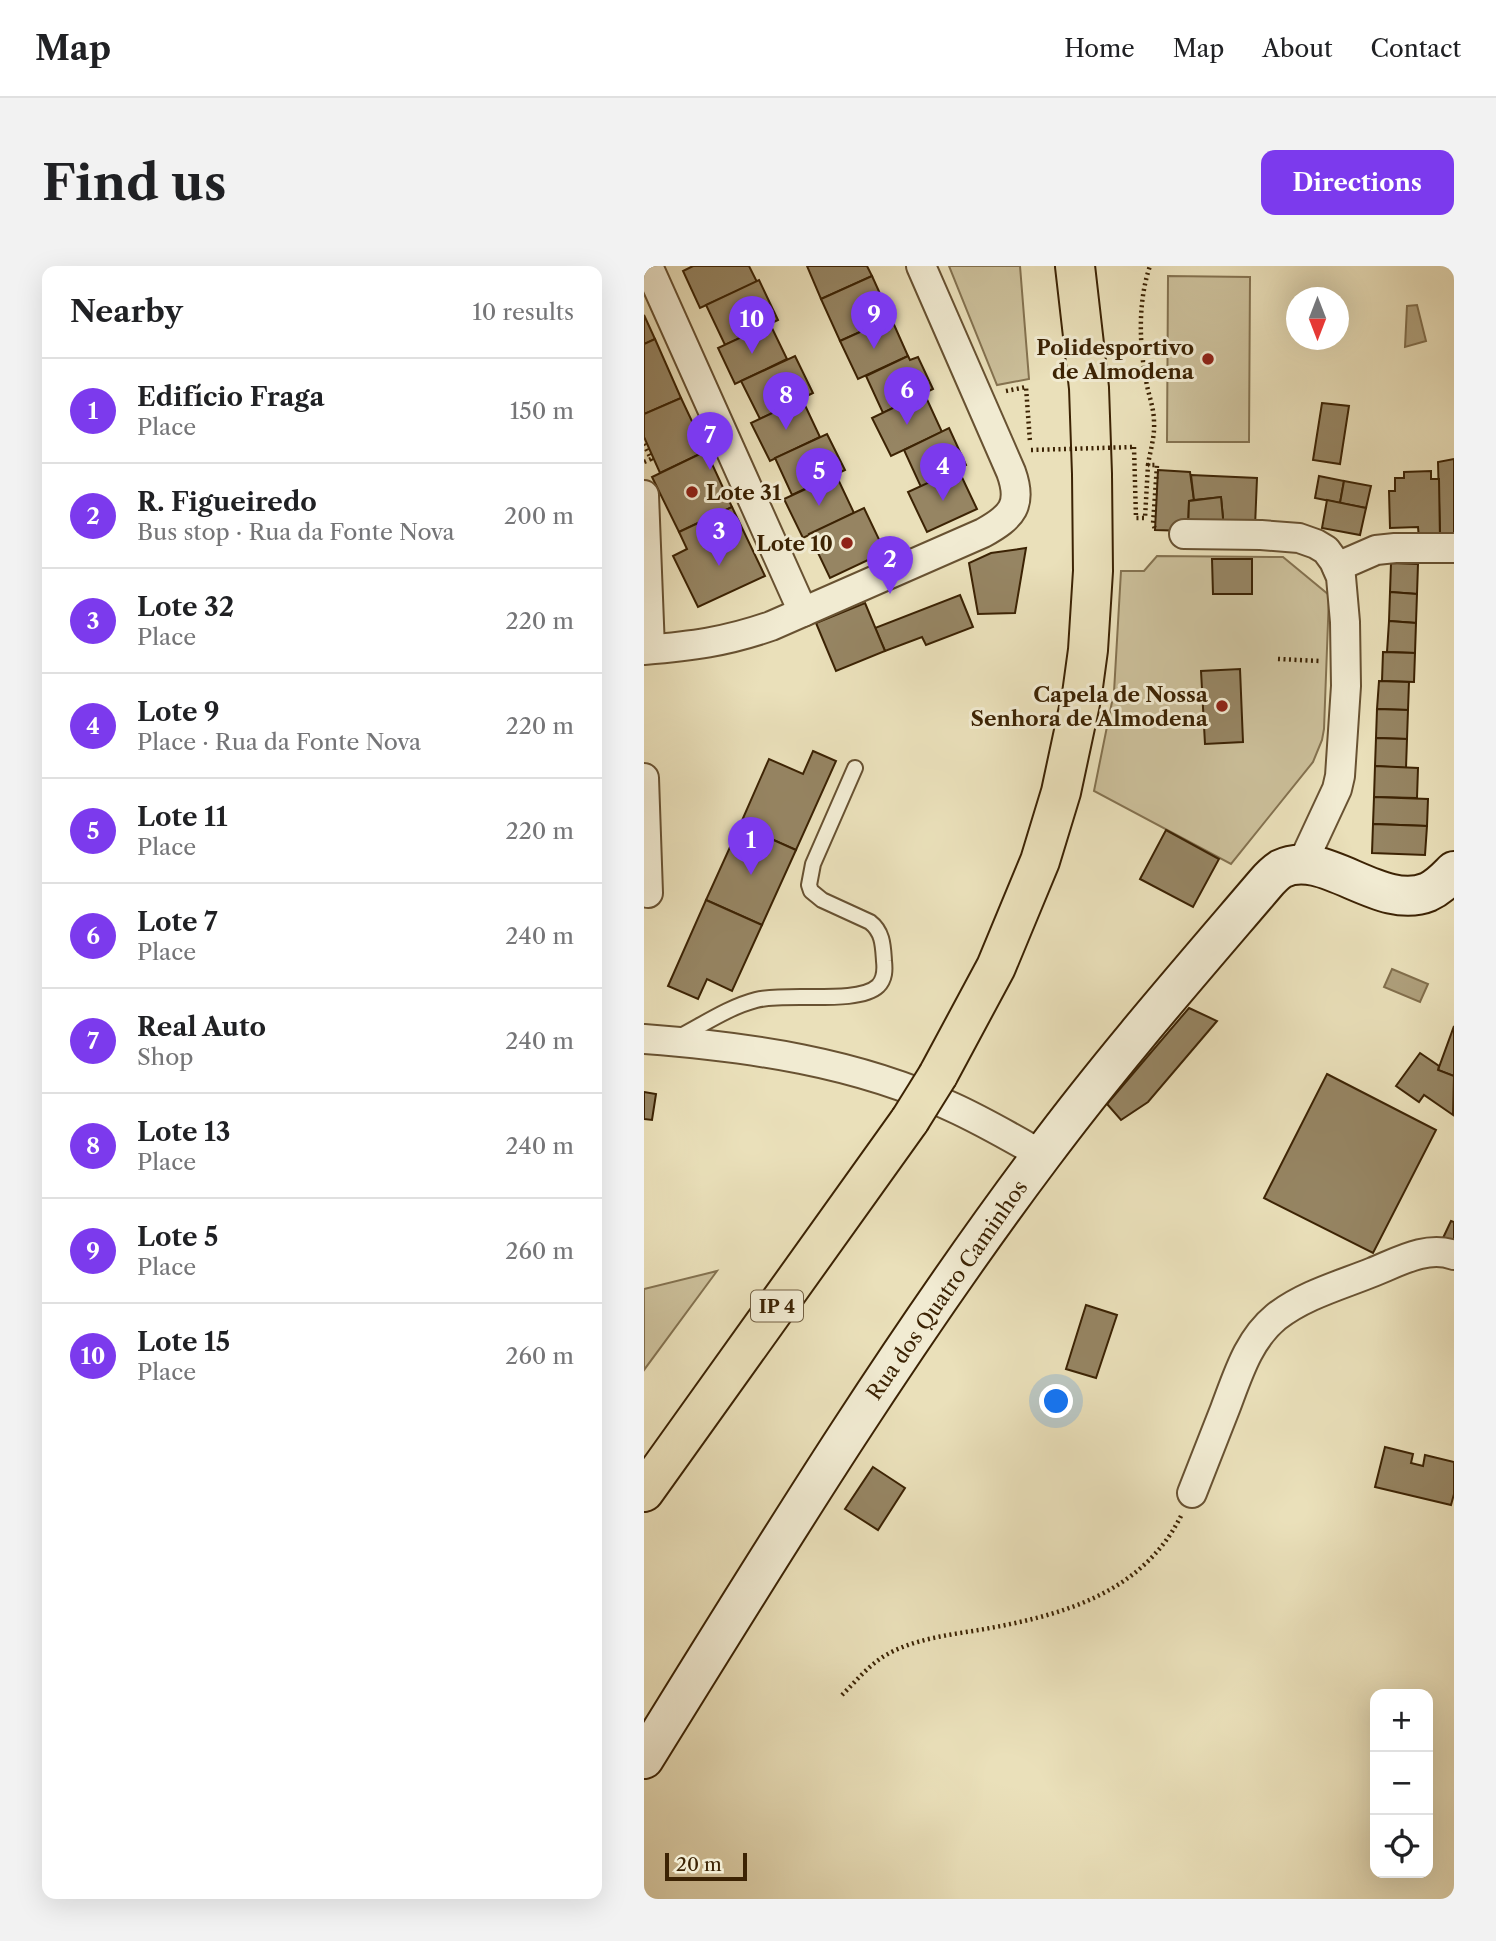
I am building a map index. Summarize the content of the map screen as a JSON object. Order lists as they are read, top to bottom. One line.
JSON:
{"streets":{"highway":["IP 4"],"street":["Rua dos Quatro Caminhos"]},"places":["Polidesportivo de Almodena","Lote 31","Lote 10","Capela de Nossa Senhora de Almodena"],"scale_bar":"20 m","north":"bottom","page":{"header":"Map","nav":["Home","Map","About","Contact"],"buttons":"Directions","title":"Find us","heading":["Nearby","10 results"],"pins":["9","10","6","8","7","4","5","3","2","1"],"list":[{"mark":"1","name":"Edifício Fraga","note":"Place","value":"150 m"},{"mark":"2","name":"R. Figueiredo","note":"Bus stop · Rua da Fonte Nova","value":"200 m"},{"mark":"3","name":"Lote 32","note":"Place","value":"220 m"},{"mark":"4","name":"Lote 9","note":"Place · Rua da Fonte Nova","value":"220 m"},{"mark":"5","name":"Lote 11","note":"Place","value":"220 m"},{"mark":"6","name":"Lote 7","note":"Place","value":"240 m"},{"mark":"7","name":"Real Auto","note":"Shop","value":"240 m"},{"mark":"8","name":"Lote 13","note":"Place","value":"240 m"},{"mark":"9","name":"Lote 5","note":"Place","value":"260 m"},{"mark":"10","name":"Lote 15","note":"Place","value":"260 m"}],"map_buttons":["+","−"],"scale":"20 m"}}
